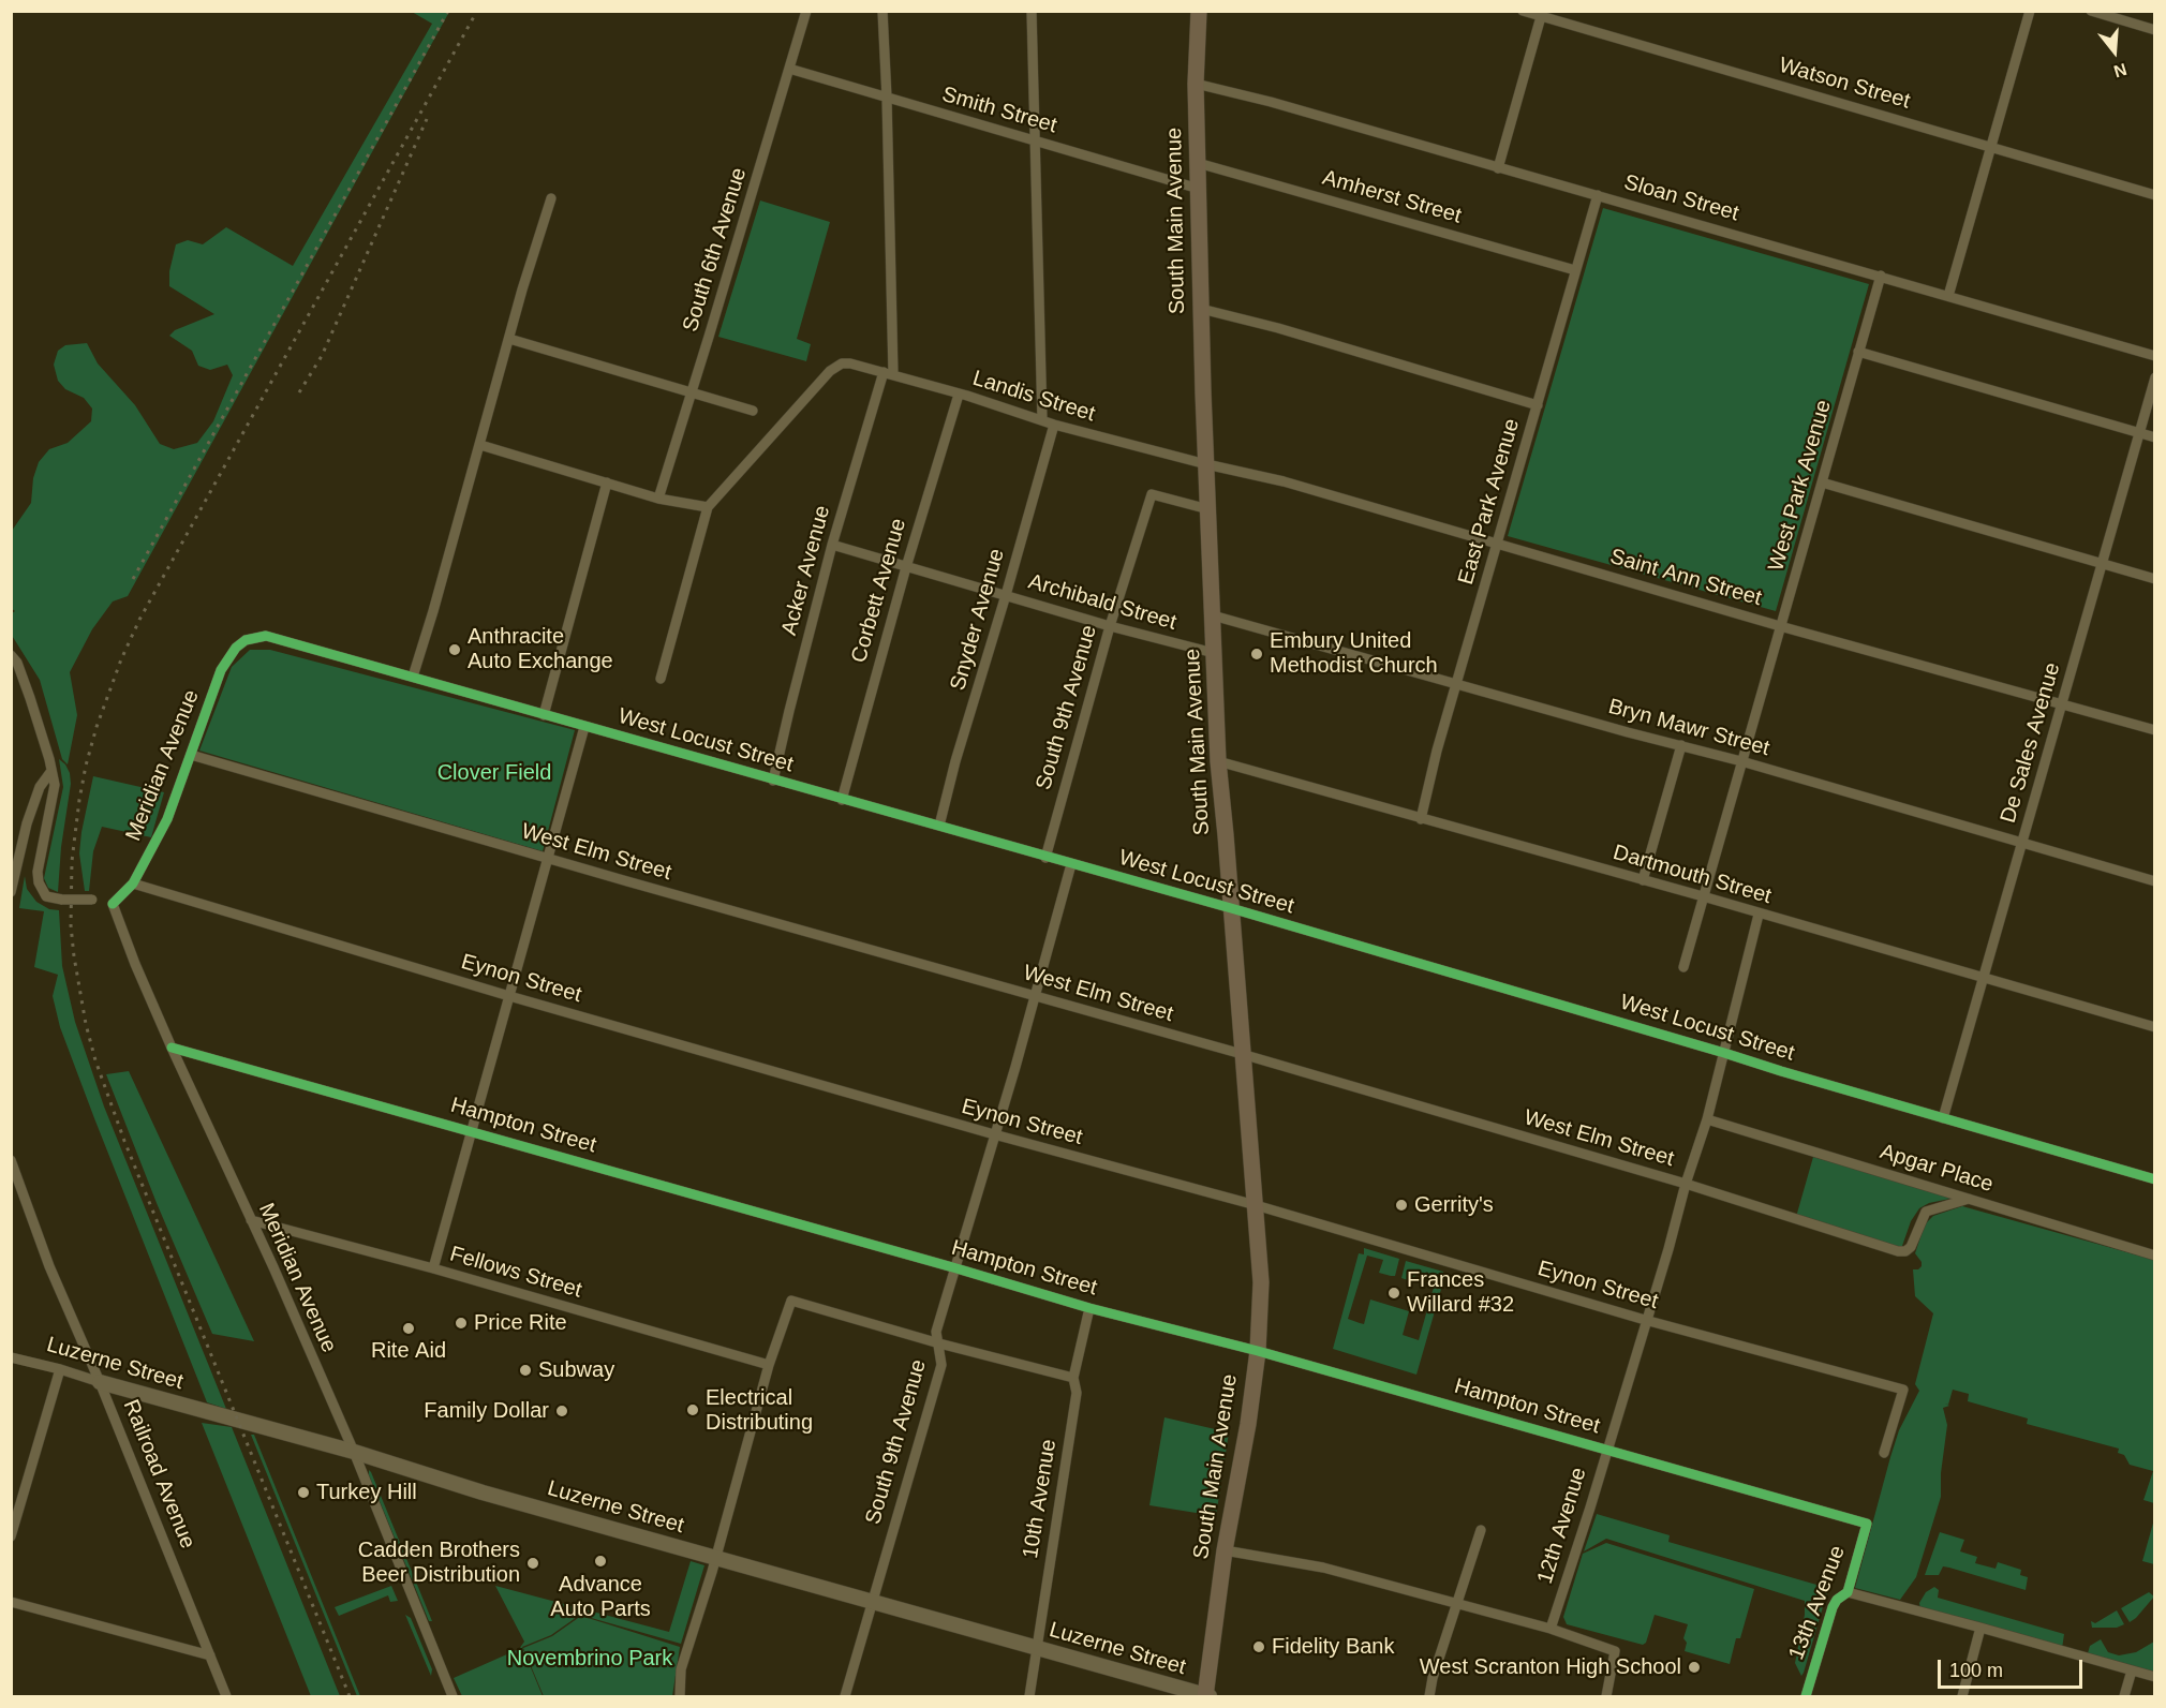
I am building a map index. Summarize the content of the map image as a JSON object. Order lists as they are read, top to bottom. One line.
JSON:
{"streets":{"main road":["South Main Avenue"],"street":["Watson Street","Smith Street","Amherst Street","Sloan Street","South 6th Avenue","Landis Street","West Park Avenue","East Park Avenue","Acker Avenue","Saint Ann Street","Corbett Avenue","Archibald Street","Snyder Avenue","South 9th Avenue","Bryn Mawr Street","West Locust Street","De Sales Avenue","Meridian Avenue","West Elm Street","Dartmouth Street","Eynon Street","Hampton Street","Apgar Place","Fellows Street","Luzerne Street","Railroad Avenue","10th Avenue","12th Avenue","13th Avenue"]},"crossings":[["Smith Street","South Main Avenue"],["Smith Street","South 6th Avenue"],["Smith Street","Acker Avenue"],["Amherst Street","South Main Avenue"],["Amherst Street","East Park Avenue"],["Sloan Street","South Main Avenue"],["Sloan Street","West Park Avenue"],["Sloan Street","East Park Avenue"],["South Main Avenue","Landis Street"],["South Main Avenue","Saint Ann Street"],["South Main Avenue","Archibald Street"],["South Main Avenue","South 9th Avenue"],["South Main Avenue","Bryn Mawr Street"],["South Main Avenue","West Locust Street"],["South Main Avenue","West Elm Street"],["South Main Avenue","Dartmouth Street"],["South Main Avenue","Eynon Street"],["South Main Avenue","Hampton Street"],["South Main Avenue","Luzerne Street"],["Landis Street","Acker Avenue"],["Landis Street","Saint Ann Street"],["Landis Street","Corbett Avenue"],["Landis Street","Snyder Avenue"],["West Park Avenue","Saint Ann Street"],["West Park Avenue","Bryn Mawr Street"],["West Park Avenue","Dartmouth Street"],["East Park Avenue","Saint Ann Street"],["East Park Avenue","Bryn Mawr Street"],["East Park Avenue","Dartmouth Street"],["Acker Avenue","Archibald Street"],["Acker Avenue","West Locust Street"],["Saint Ann Street","De Sales Avenue"],["Corbett Avenue","Archibald Street"],["Corbett Avenue","West Locust Street"],["Archibald Street","Snyder Avenue"],["Archibald Street","South 9th Avenue"],["Snyder Avenue","West Locust Street"],["South 9th Avenue","West Locust Street"],["South 9th Avenue","West Elm Street"],["South 9th Avenue","Eynon Street"],["South 9th Avenue","Hampton Street"],["South 9th Avenue","Luzerne Street"],["Bryn Mawr Street","De Sales Avenue"],["West Locust Street","De Sales Avenue"],["West Locust Street","Meridian Avenue"],["West Locust Street","12th Avenue"],["De Sales Avenue","Dartmouth Street"],["Meridian Avenue","West Elm Street"],["Meridian Avenue","Eynon Street"],["Meridian Avenue","Hampton Street"],["Meridian Avenue","Fellows Street"],["Meridian Avenue","Luzerne Street"],["West Elm Street","Apgar Place"],["West Elm Street","12th Avenue"],["Dartmouth Street","12th Avenue"],["Eynon Street","12th Avenue"],["Hampton Street","10th Avenue"],["Hampton Street","12th Avenue"],["Hampton Street","13th Avenue"],["Apgar Place","12th Avenue"],["Luzerne Street","Railroad Avenue"],["Luzerne Street","10th Avenue"]],"parks":["Clover Field","Novembrino Park"],"places":["Anthracite Auto Exchange","Embury United Methodist Church","Gerrity's","Frances Willard #32","Price Rite","Rite Aid","Subway","Electrical Distributing","Family Dollar","Turkey Hill","Advance Auto Parts","Cadden Brothers Beer Distribution","Fidelity Bank","West Scranton High School"],"scale_bar":"100 m","north":"bottom"}
